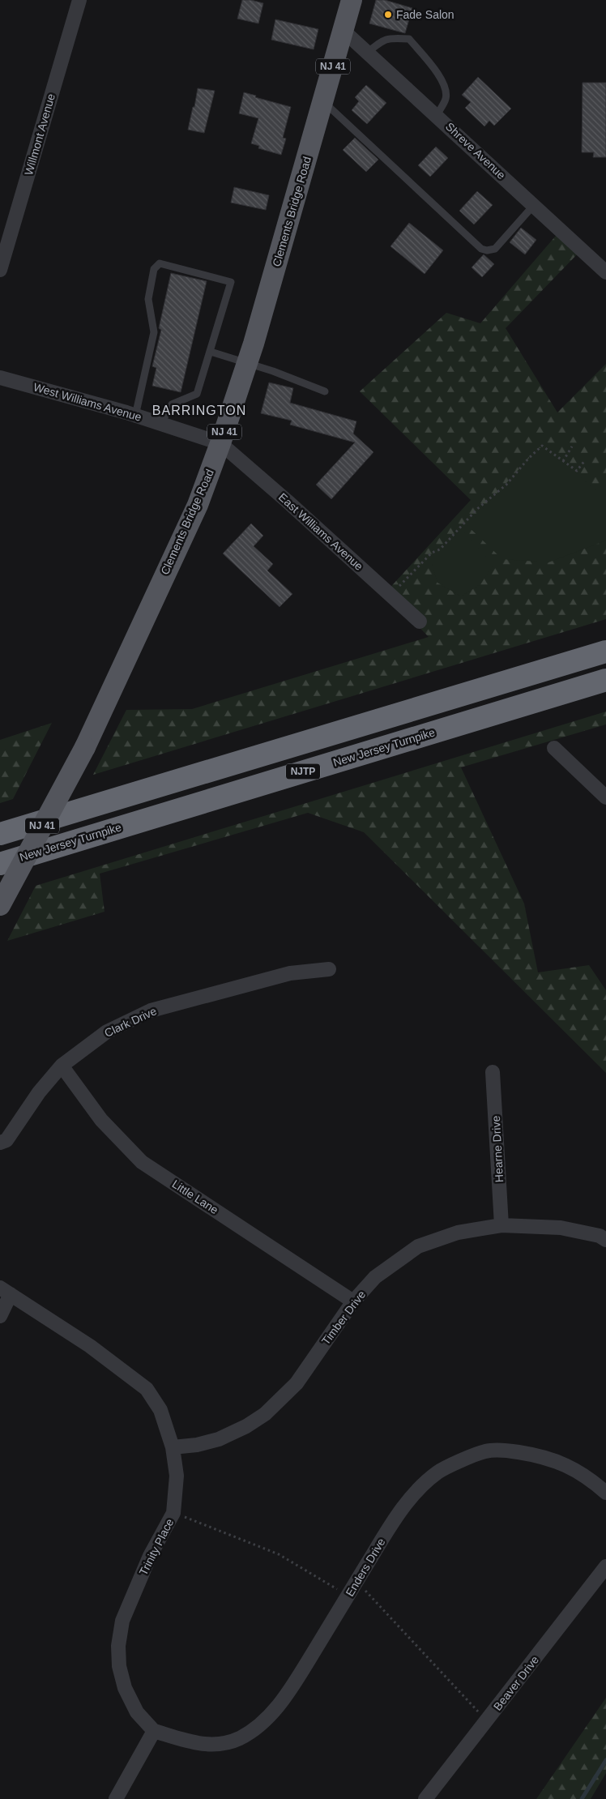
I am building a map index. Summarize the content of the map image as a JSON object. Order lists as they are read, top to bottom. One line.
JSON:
{"streets":{"highway":["New Jersey Turnpike","NJTP"],"main road":["NJ 41","Clements Bridge Road"],"street":["Willmont Avenue","Shreve Avenue","West Williams Avenue","East Williams Avenue","Clark Drive","Hearne Drive","Little Lane","Timber Drive","Trinity Place","Enders Drive","Beaver Drive"]},"crossings":[["Shreve Avenue","Clements Bridge Road"],["Clements Bridge Road","West Williams Avenue"],["Clements Bridge Road","East Williams Avenue"],["West Williams Avenue","East Williams Avenue"],["Clark Drive","Little Lane"],["Hearne Drive","Timber Drive"],["Little Lane","Timber Drive"],["Timber Drive","Trinity Place"],["Trinity Place","Enders Drive"]],"districts":["BARRINGTON"],"places":["Fade Salon"]}
